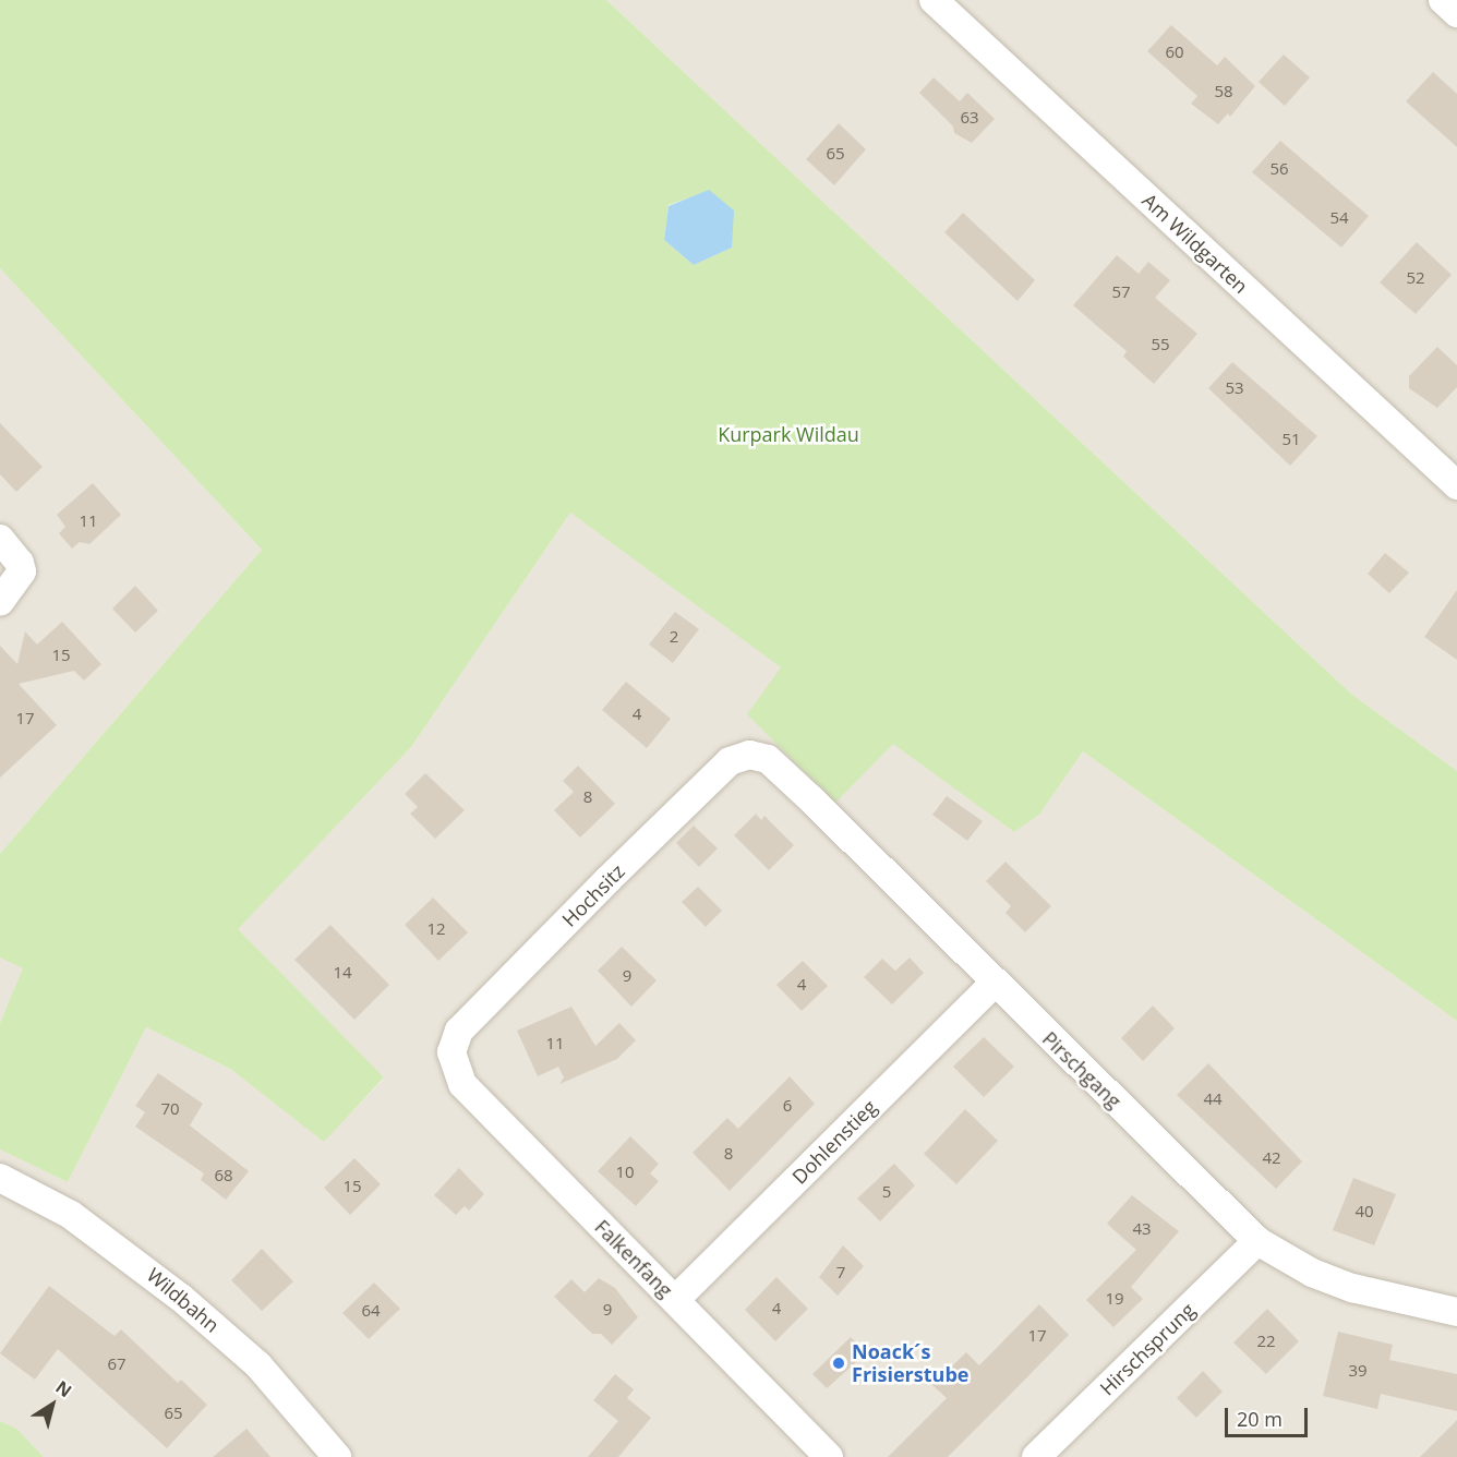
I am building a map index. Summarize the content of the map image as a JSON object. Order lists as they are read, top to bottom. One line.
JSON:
{"streets":{"street":["Am Wildgarten","Hochsitz","Pirschgang","Dohlenstieg","Falkenfang","Wildbahn","Hirschsprung"]},"crossings":[["Hochsitz","Pirschgang"],["Hochsitz","Falkenfang"],["Pirschgang","Dohlenstieg"],["Pirschgang","Hirschsprung"],["Dohlenstieg","Falkenfang"]],"parks":["Kurpark Wildau"],"places":["Noack´s Frisierstube"],"house_numbers":["60","58","63","65","56","54","52","57","55","53","51","11","2","15","4","17","8","12","14","9","4","11","44","6","70","8","42","10","68","15","5","40","43","7","19","4","9","64","17","22","67","39","65"],"scale_bar":"20 m","north":"top right"}
